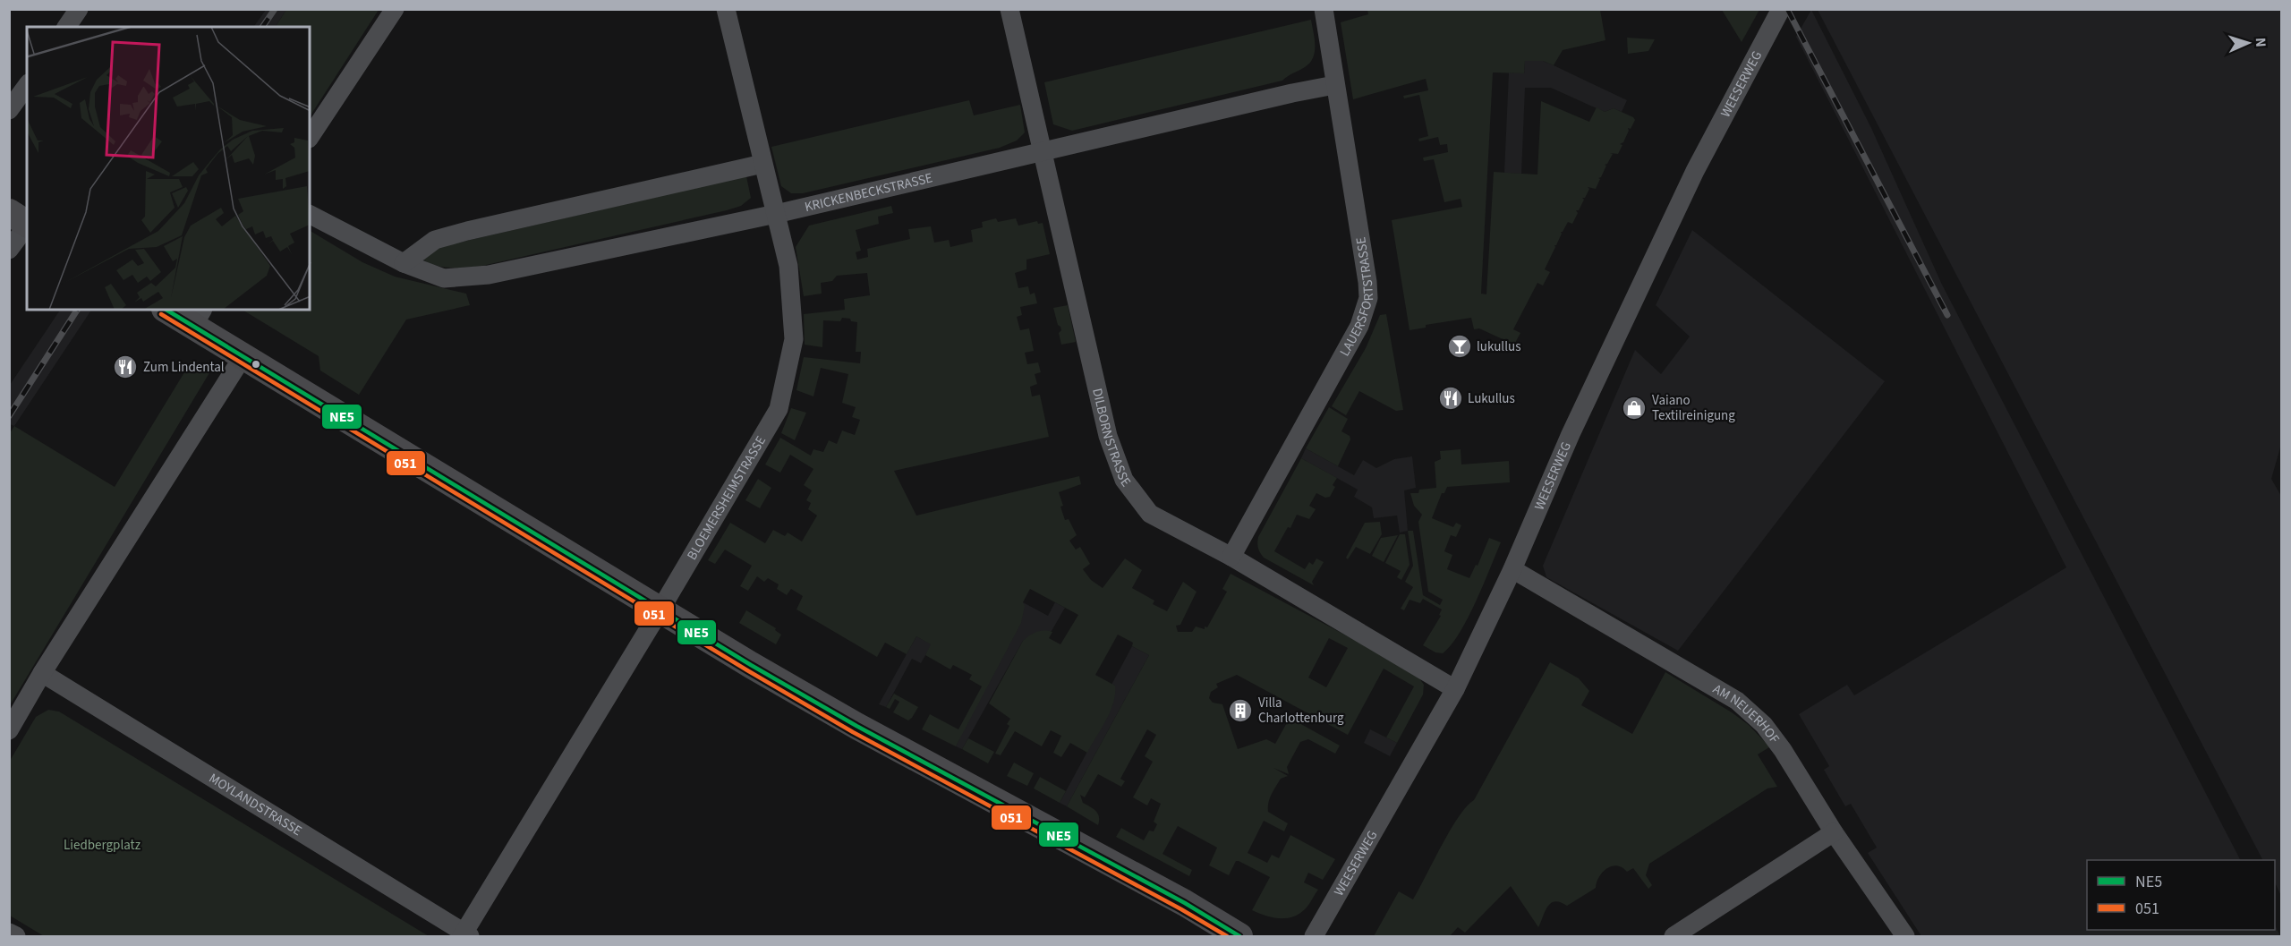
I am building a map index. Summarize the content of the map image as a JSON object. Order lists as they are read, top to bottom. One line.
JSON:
{"streets":{"street":["WEESERWEG","KRICKENBECKSTRASSE","LAUERSFORTSTRASSE","DILBORNSTRASSE","BLOEMERSHEIMSTRASSE","AM NEUERHOF","MOYLANDSTRASSE"]},"crossings":[["WEESERWEG","DILBORNSTRASSE"],["WEESERWEG","AM NEUERHOF"],["KRICKENBECKSTRASSE","LAUERSFORTSTRASSE"],["KRICKENBECKSTRASSE","DILBORNSTRASSE"],["KRICKENBECKSTRASSE","BLOEMERSHEIMSTRASSE"],["LAUERSFORTSTRASSE","DILBORNSTRASSE"],["BLOEMERSHEIMSTRASSE","MOYLANDSTRASSE"]],"parks":["Liedbergplatz"],"places":{"bar":["lukullus"],"restaurant":["Zum Lindental","Lukullus"],"shop":["Vaiano Textilreinigung"],"building":["Villa Charlottenburg"]},"lines":["transit line NE5","transit line 051"],"legend":["NE5","051"],"north":"right"}
